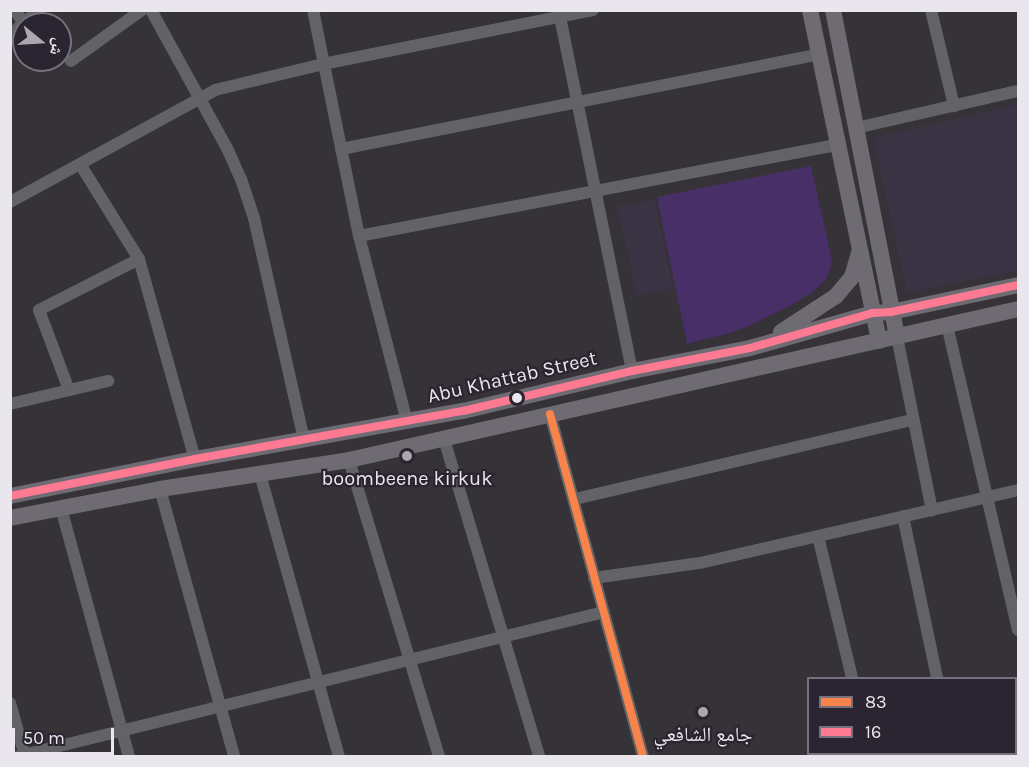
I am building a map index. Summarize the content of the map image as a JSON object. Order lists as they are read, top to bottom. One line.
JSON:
{"streets":{"main road":["Abu Khattab Street"]},"places":["boombeene kirkuk","جامع الشافعي"],"lines":["transit line 16","transit line 83"],"legend":["83","16"],"scale_bar":"50 m","north":"right"}
